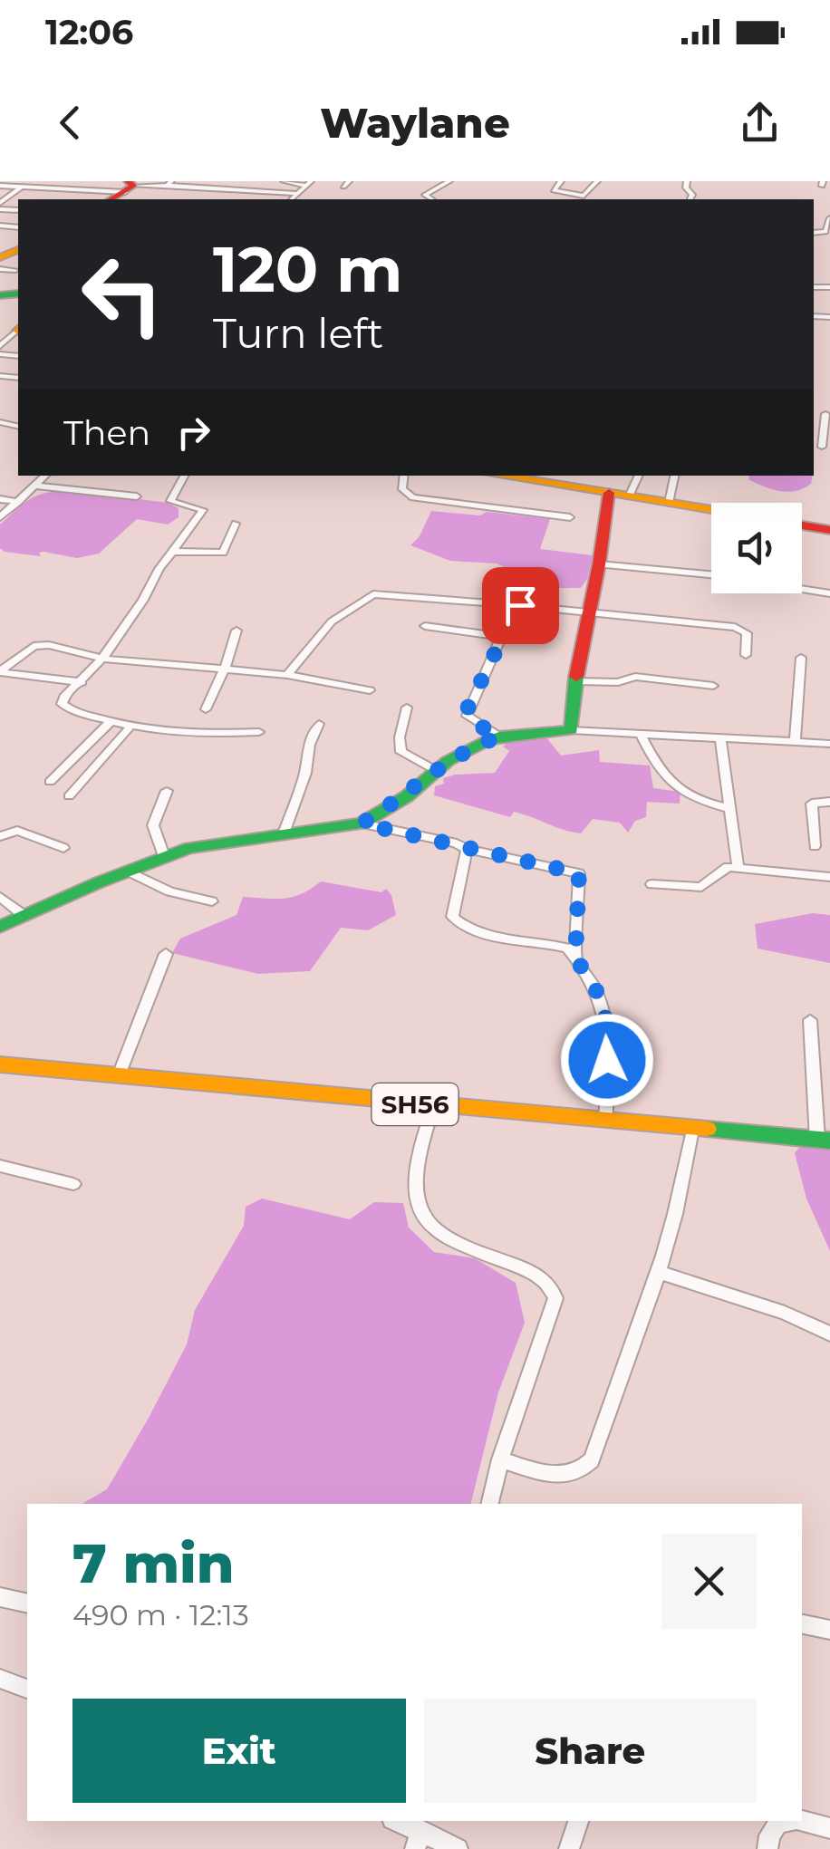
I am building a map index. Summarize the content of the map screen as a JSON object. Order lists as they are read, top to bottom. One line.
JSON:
{"streets":{"main road":["SH56"]},"page":{"status":"12:06","header":"Waylane","turn":["120 m","Turn left"],"then":"Then","heading":["7 min","490 m · 12:13"],"buttons":["Exit","Share"]}}
